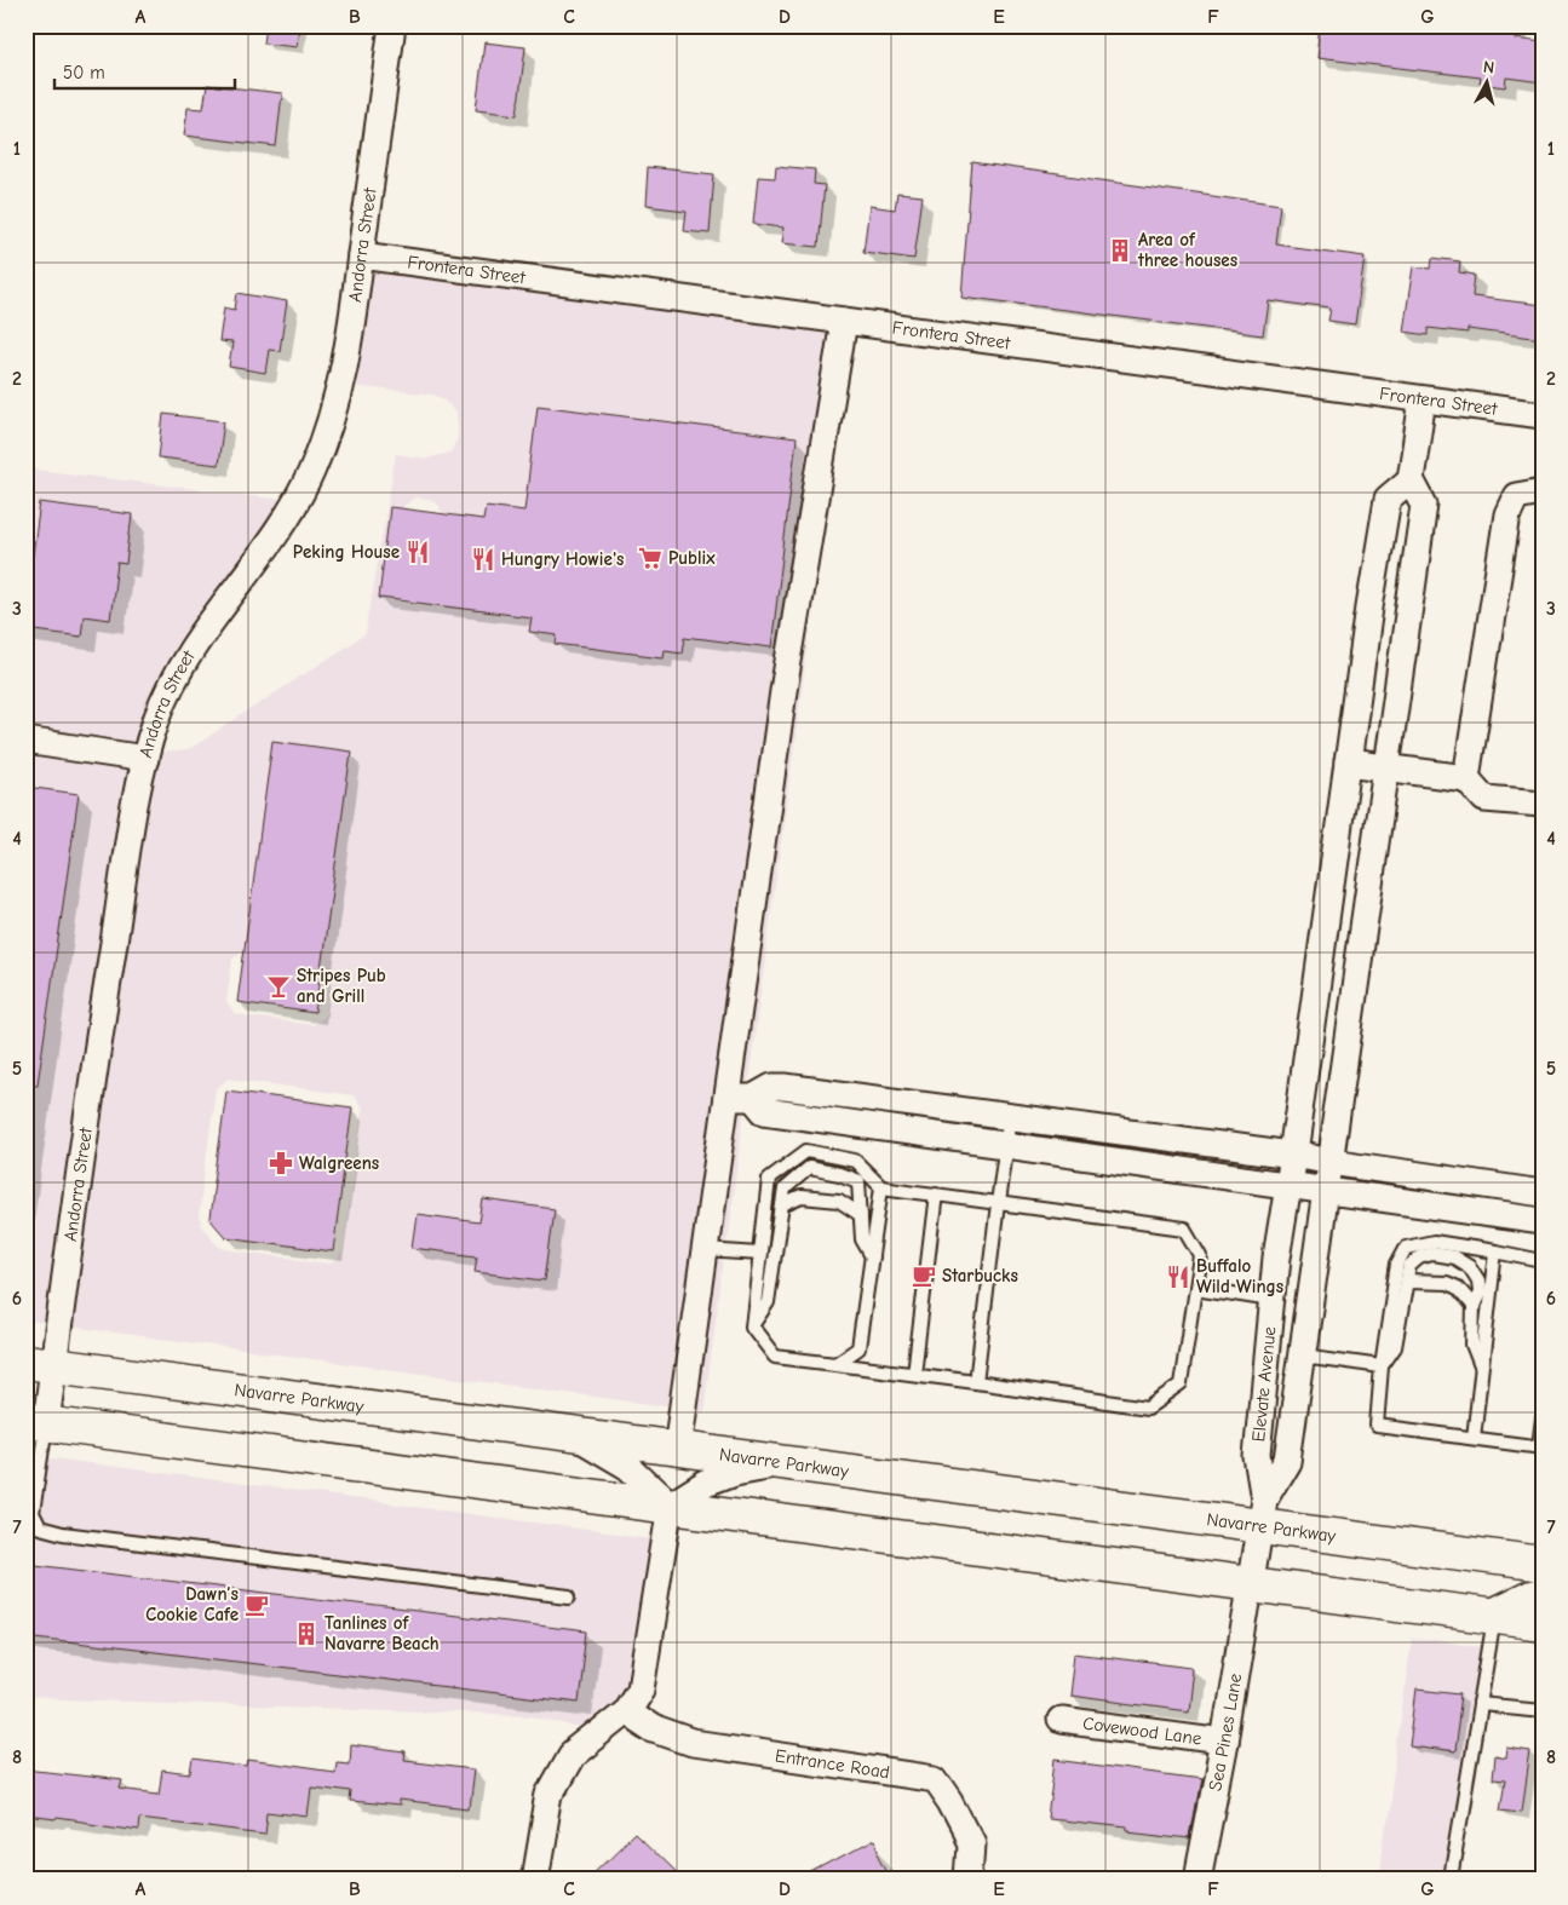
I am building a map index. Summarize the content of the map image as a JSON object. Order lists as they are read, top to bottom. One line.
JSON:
{"streets":{"highway":["Navarre Parkway"],"street":["Andorra Street","Frontera Street","Elevate Avenue","Covewood Lane","Sea Pines Lane","Entrance Road"]},"crossings":[["Andorra Street","Frontera Street"],["Andorra Street","Navarre Parkway"],["Elevate Avenue","Navarre Parkway"],["Covewood Lane","Sea Pines Lane"]],"places":{"building":["Area of three houses","Tanlines of Navarre Beach"],"restaurant":["Peking House","Hungry Howie's","Buffalo Wild Wings"],"supermarket":["Publix"],"bar":["Stripes Pub and Grill"],"pharmacy":["Walgreens"],"cafe":["Starbucks","Dawn’s Cookie Cafe"]},"scale_bar":"50 m","north":"top","grid":{"columns":["A","B","C","D","E","F","G"],"rows":["1","2","3","4","5","6","7","8"]}}
